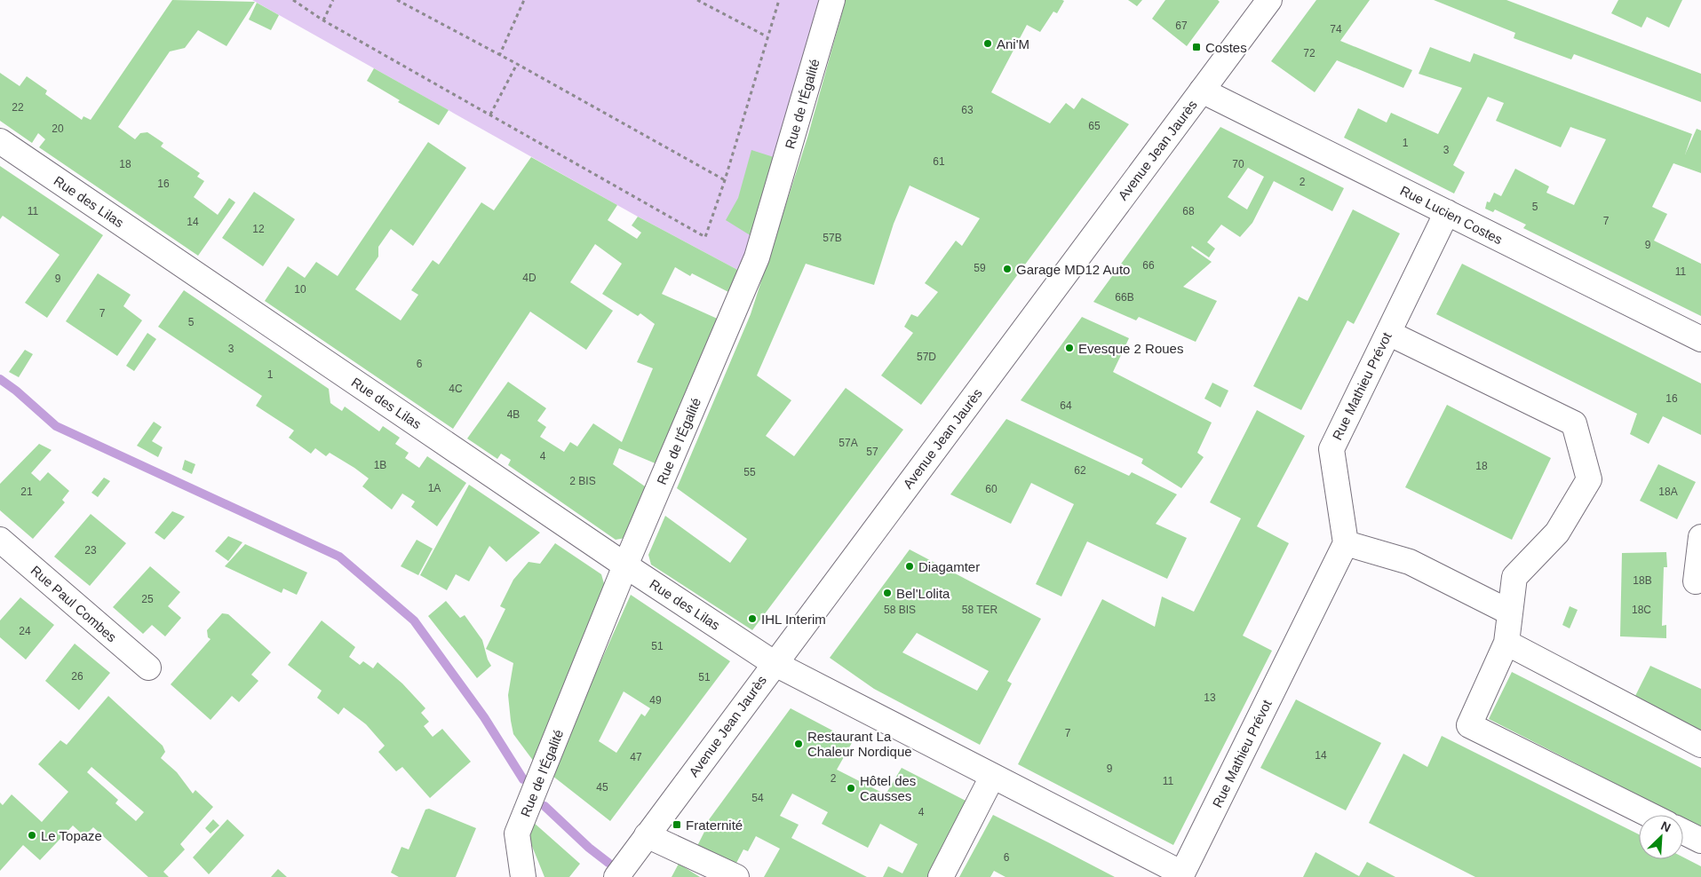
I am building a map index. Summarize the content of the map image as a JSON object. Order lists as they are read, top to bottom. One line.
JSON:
{"streets":{"street":["Rue de l'Égalité","Avenue Jean Jaurès","Rue des Lilas","Rue Lucien Costes","Rue Mathieu Prévot","Rue Paul Combes"]},"crossings":[["Rue de l'Égalité","Rue des Lilas"],["Avenue Jean Jaurès","Rue des Lilas"],["Avenue Jean Jaurès","Rue Lucien Costes"],["Avenue Jean Jaurès","Rue Mathieu Prévot"],["Rue des Lilas","Rue Mathieu Prévot"],["Rue Lucien Costes","Rue Mathieu Prévot"]],"places":{"other":["Ani'M","Garage MD12 Auto","Evesque 2 Roues","Diagamter","Bel'Lolita","IHL Interim","Restaurant La Chaleur Nordique","Hôtel des Causses","Le Topaze"],"transit":["Costes","Fraternité"]},"house_numbers":["67","74","72","22","63","65","20","1","3","61","18","70","2","16","5","11","68","7","14","12","57B","9","66","59","11","4D","9","10","66B","7","5","3","57D","6","1","4C","16","64","4B","57A","57","4","1B","18","62","55","2 BIS","1A","60","21","18A","23","18B","25","58 BIS","58 TER","18C","24","51","26","51","13","49","7","14","47","9","2","11","45","54","4","6"],"north":"top right"}
